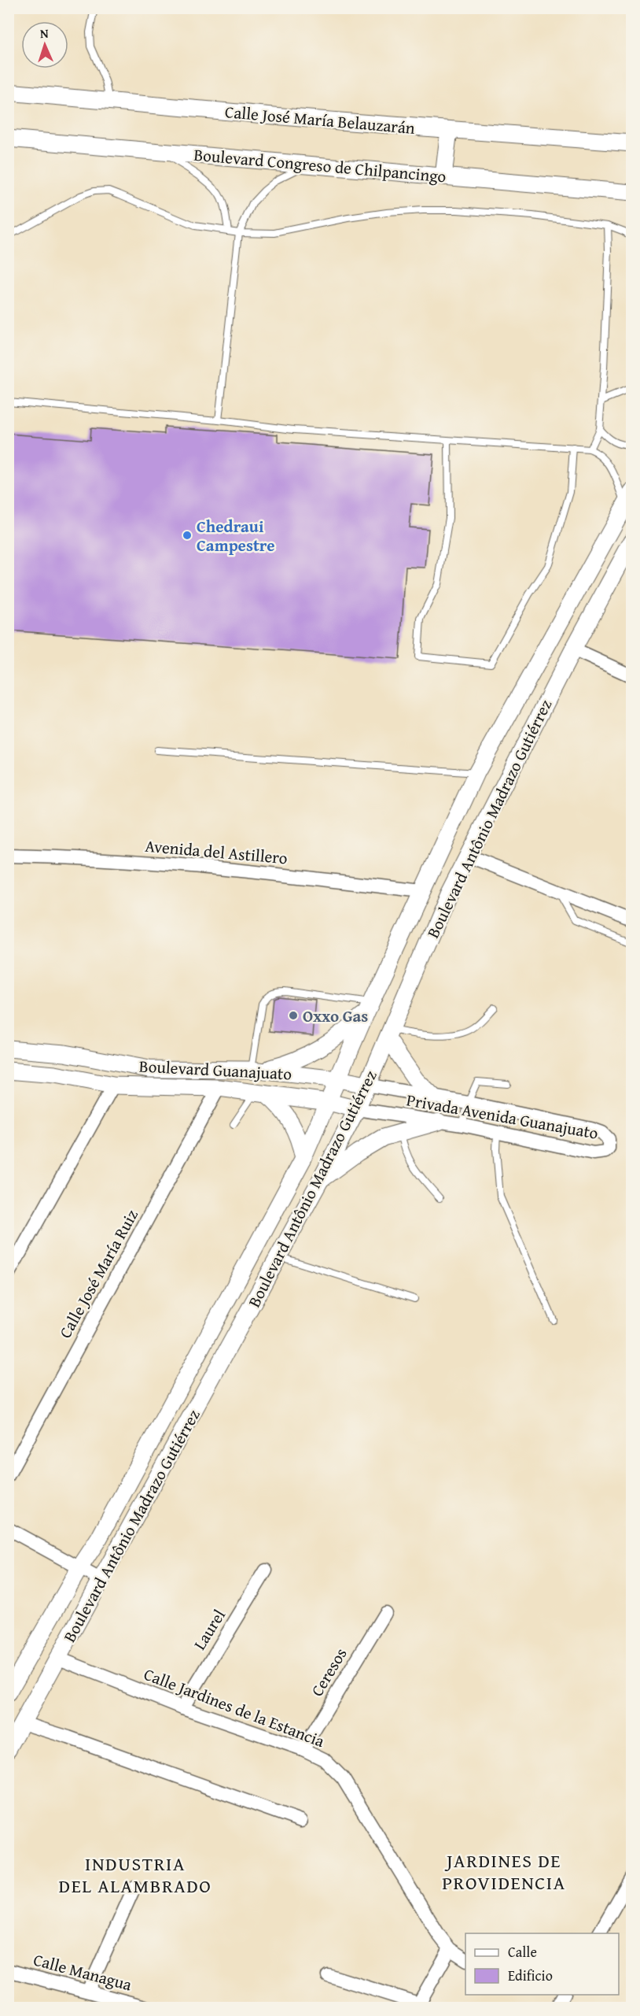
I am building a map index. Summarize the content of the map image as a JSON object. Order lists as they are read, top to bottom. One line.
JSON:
{"streets":{"street":["Calle José María Belauzarán","Boulevard Congreso de Chilpancingo","Boulevard Antônio Madrazo Gutiérrez","Avenida del Astillero","Boulevard Guanajuato","Privada Avenida Guanajuato","Calle José María Ruiz","Laurel","Ceresos","Calle Jardines de la Estancia","Calle Managua"]},"crossings":[["Boulevard Antônio Madrazo Gutiérrez","Avenida del Astillero"],["Boulevard Antônio Madrazo Gutiérrez","Boulevard Guanajuato"],["Boulevard Antônio Madrazo Gutiérrez","Privada Avenida Guanajuato"],["Boulevard Antônio Madrazo Gutiérrez","Calle Jardines de la Estancia"],["Boulevard Guanajuato","Privada Avenida Guanajuato"],["Boulevard Guanajuato","Calle José María Ruiz"],["Laurel","Calle Jardines de la Estancia"],["Ceresos","Calle Jardines de la Estancia"]],"districts":["JARDINES DE PROVIDENCIA","INDUSTRIA DEL ALAMBRADO"],"places":["Chedraui Campestre","Oxxo Gas"],"legend":["Calle","Edificio"],"north":"top"}
